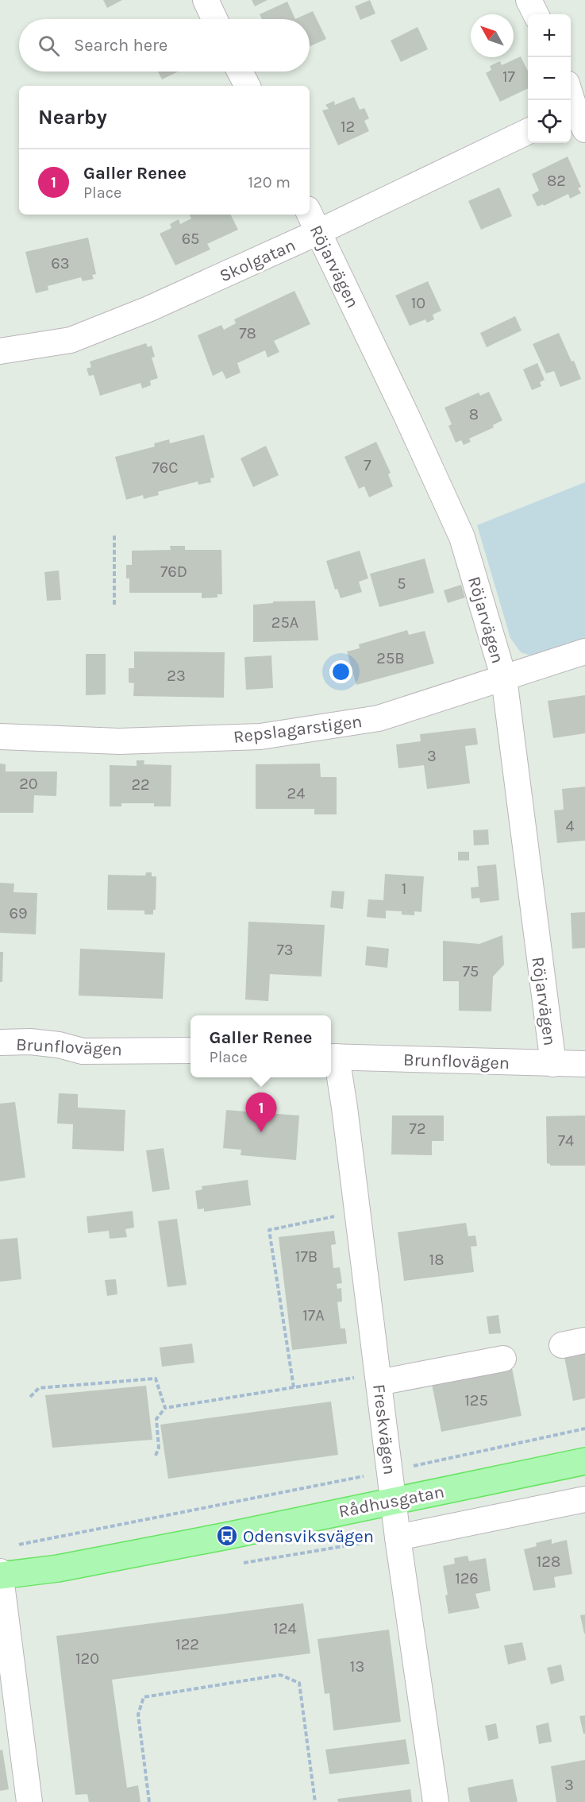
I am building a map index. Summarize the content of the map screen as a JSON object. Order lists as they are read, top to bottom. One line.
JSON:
{"streets":{"main road":["Rådhusgatan"],"street":["Skolgatan","Röjarvägen","Repslagarstigen","Brunflovägen","Freskvägen"]},"crossings":[["Skolgatan","Röjarvägen"],["Röjarvägen","Repslagarstigen"],["Röjarvägen","Brunflovägen"],["Brunflovägen","Freskvägen"],["Freskvägen","Rådhusgatan"]],"places":{"bus stop":["Odensviksvägen"]},"house_numbers":["17","12","82","65","63","10","78","8","7","76C","76D","5","25A","25B","23","3","20","22","24","4","1","69","73","75","72","74","17B","18","17A","125","128","126","124","122","120","13","3"],"north":"top left","page":{"map_buttons":["+","−"],"search":"Search here","heading":"Nearby","list":[{"mark":"1","name":"Galler Renee","note":"Place","value":"120 m"}],"popup":["Galler Renee","Place"],"pins":"1"}}
